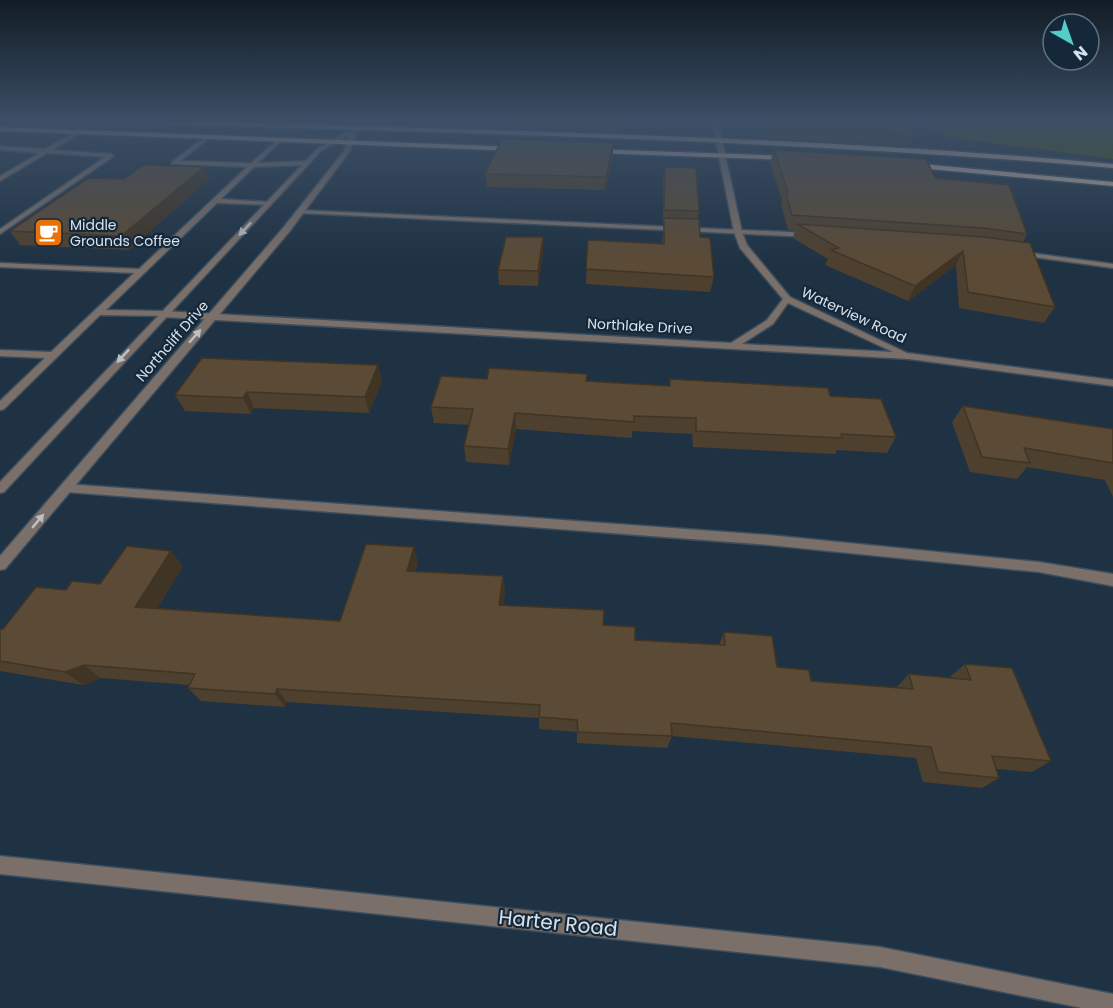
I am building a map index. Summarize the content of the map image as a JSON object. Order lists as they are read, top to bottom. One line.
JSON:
{"streets":{"street":["Waterview Road","Northlake Drive","Northcliff Drive","Harter Road"]},"crossings":[["Waterview Road","Northlake Drive"],["Northlake Drive","Northcliff Drive"]],"places":{"cafe":["Middle Grounds Coffee"]},"north":"bottom right"}
